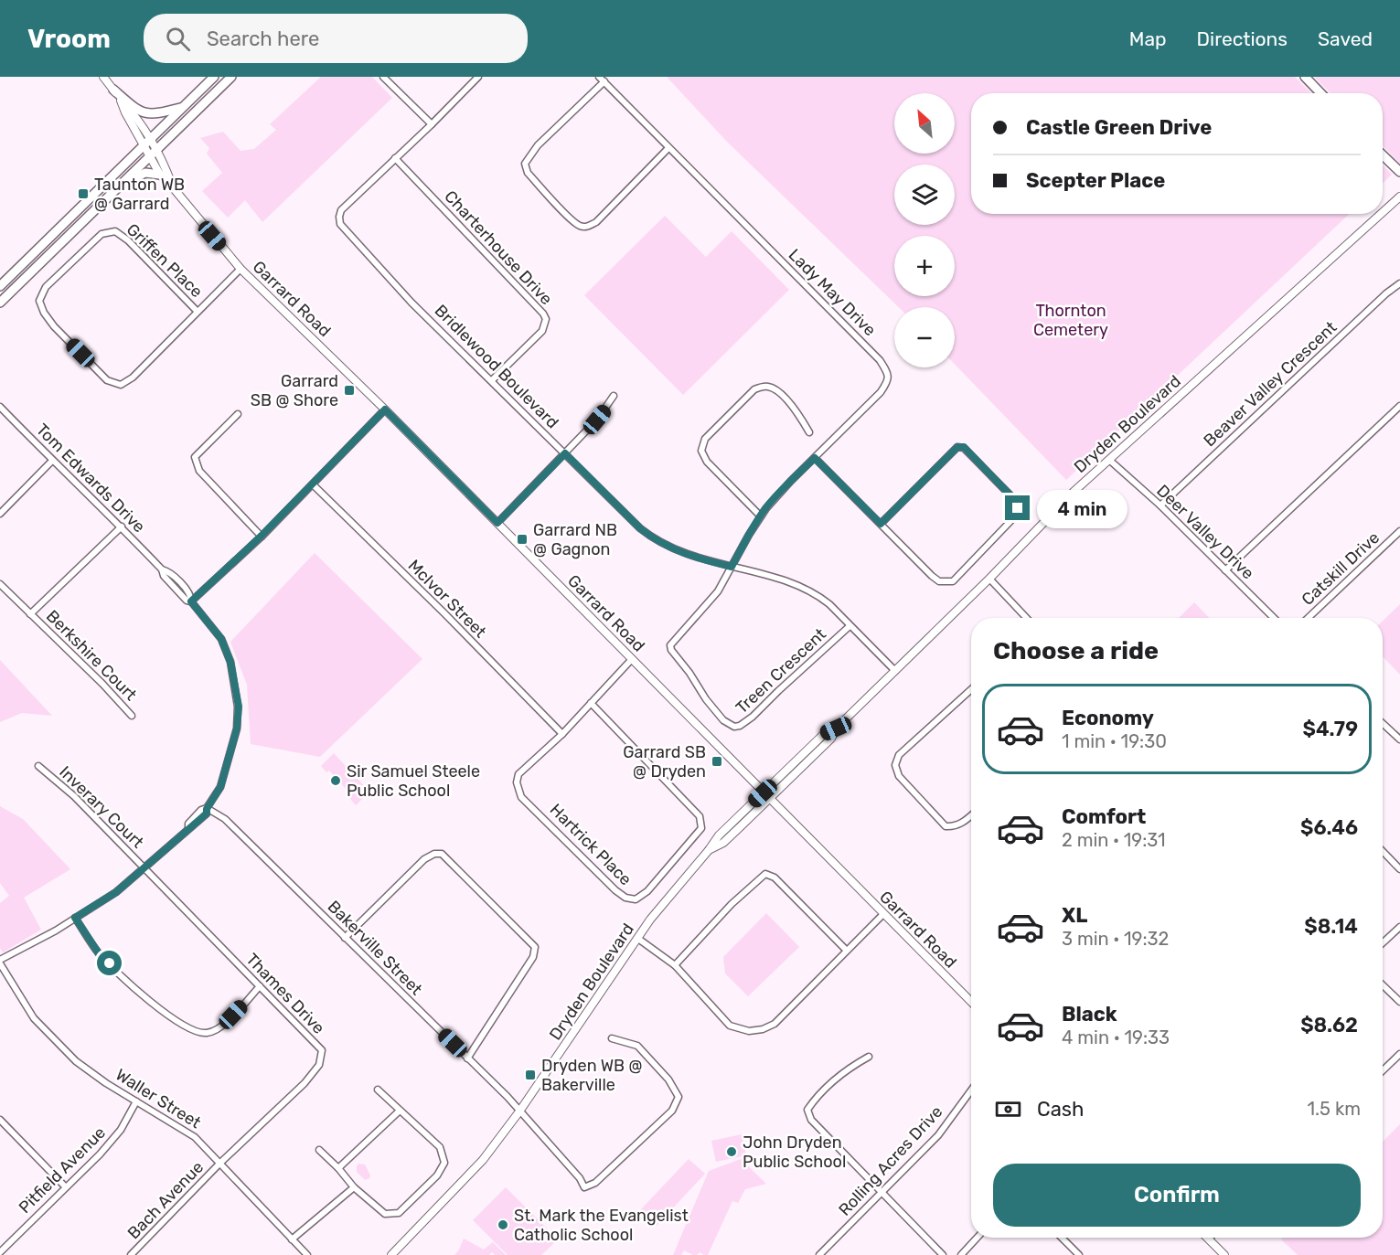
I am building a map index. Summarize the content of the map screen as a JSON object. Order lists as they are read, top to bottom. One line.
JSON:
{"streets":{"street":["Charterhouse Drive","Griffen Place","Lady May Drive","Garrard Road","Bridlewood Boulevard","Beaver Valley Crescent","Dryden Boulevard","Tom Edwards Drive","Deer Valley Drive","Catskill Drive","McIvor Street","Berkshire Court","Treen Crescent","Inverary Court","Hartrick Place","Bakerville Street","Thames Drive","Waller Street","Rolling Acres Drive","Pitfield Avenue","Bach Avenue"]},"crossings":[["Charterhouse Drive","Bridlewood Boulevard"],["Griffen Place","Garrard Road"],["Lady May Drive","Bridlewood Boulevard"],["Lady May Drive","Treen Crescent"],["Garrard Road","Dryden Boulevard"],["Garrard Road","Hartrick Place"],["Bridlewood Boulevard","Dryden Boulevard"],["Bridlewood Boulevard","Treen Crescent"],["Beaver Valley Crescent","Deer Valley Drive"],["Dryden Boulevard","Deer Valley Drive"],["Dryden Boulevard","Bakerville Street"],["Tom Edwards Drive","Inverary Court"],["Tom Edwards Drive","Bakerville Street"],["Tom Edwards Drive","Thames Drive"],["Tom Edwards Drive","Waller Street"],["McIvor Street","Hartrick Place"],["Inverary Court","Thames Drive"],["Thames Drive","Waller Street"],["Thames Drive","Bach Avenue"],["Waller Street","Pitfield Avenue"],["Waller Street","Bach Avenue"]],"parks":["Thornton Cemetery"],"places":{"transit":["Taunton WB @ Garrard","Garrard SB @ Shore","Garrard NB @ Gagnon","Garrard SB @ Dryden","Dryden WB @ Bakerville"],"other":["Sir Samuel Steele Public School","John Dryden Public School","St. Mark the Evangelist Catholic School"]},"north":"top left","page":{"header":"Vroom","search":"Search here","nav":["Map","Directions","Saved"],"map_buttons":["+","−"],"banner":["Castle Green Drive","Scepter Place"],"bubble":"4 min","heading":"Choose a ride","list":[{"name":"Economy","note":"1 min · 19:30","value":"$4.79"},{"name":"Comfort","note":"2 min · 19:31","value":"$6.46"},{"name":"XL","note":"3 min · 19:32","value":"$8.14"},{"name":"Black","note":"4 min · 19:33","value":"$8.62"}],"pay":["Cash","1.5 km"],"buttons":"Confirm"}}
